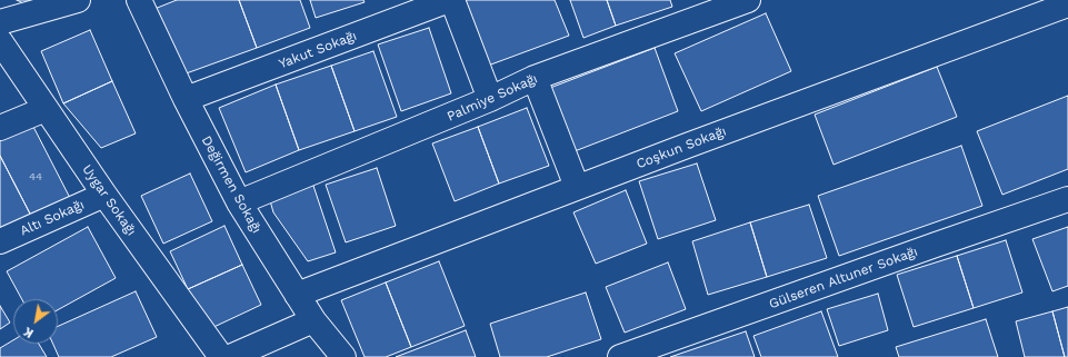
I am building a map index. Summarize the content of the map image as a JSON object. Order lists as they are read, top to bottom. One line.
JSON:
{"streets":{"street":["Yakut Sokağı","Palmiye Sokağı","Coşkun Sokağı","Değirmen Sokağı","Uygar Sokağı","Altı Sokağı","Gülseren Altuner Sokağı"]},"crossings":[["Yakut Sokağı","Değirmen Sokağı"],["Palmiye Sokağı","Değirmen Sokağı"],["Coşkun Sokağı","Değirmen Sokağı"],["Uygar Sokağı","Altı Sokağı"]],"house_numbers":["44"],"north":"bottom left"}
